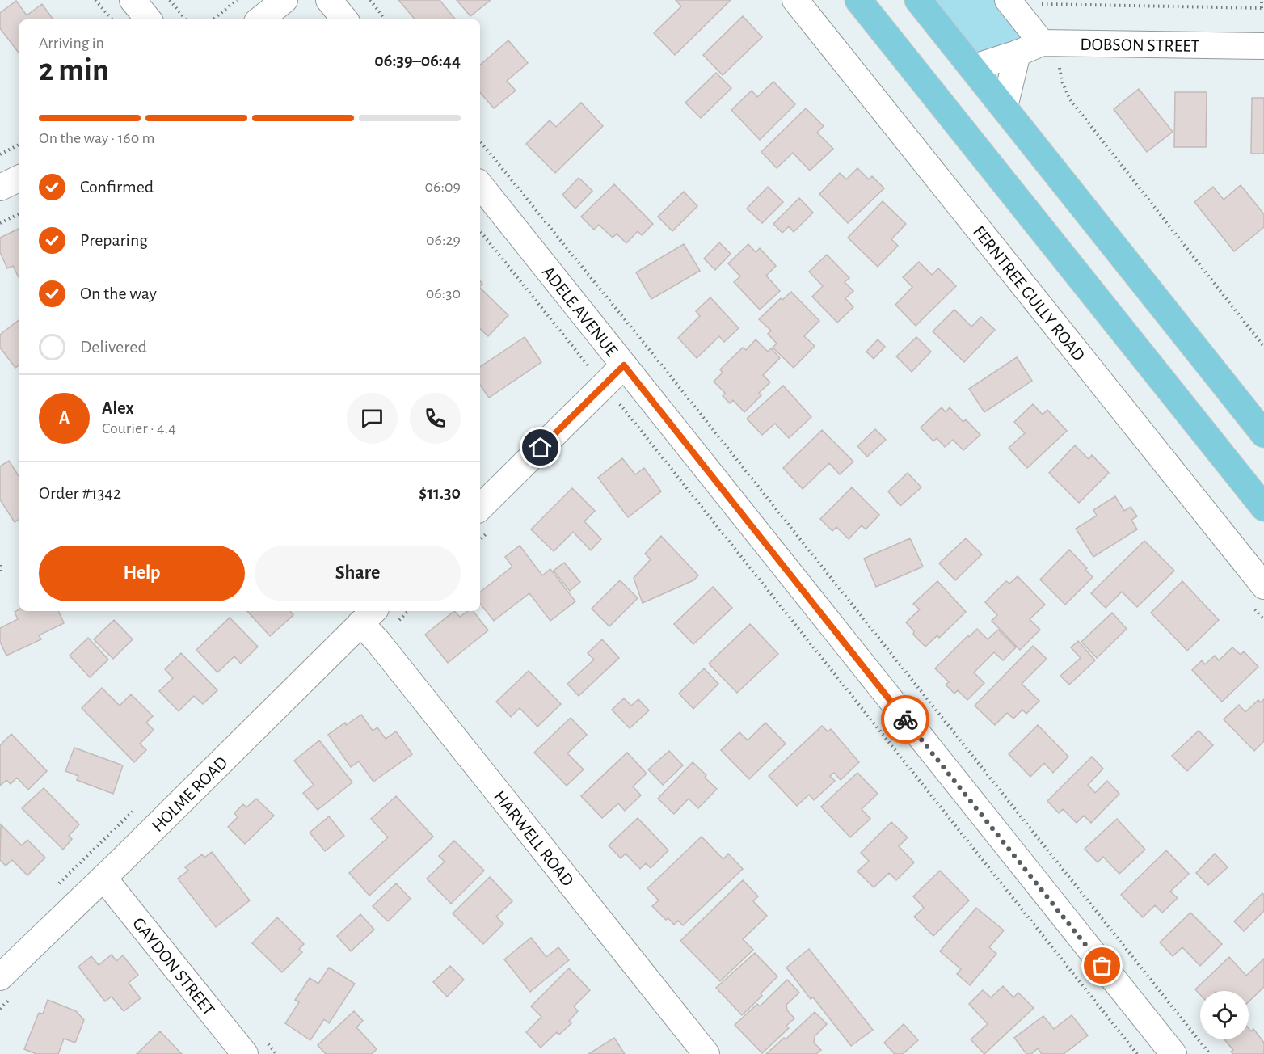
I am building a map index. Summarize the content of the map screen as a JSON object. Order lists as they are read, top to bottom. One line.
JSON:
{"streets":{"street":["DOBSON STREET","FERNTREE GULLY ROAD","ADELE AVENUE","HOLME ROAD","HARWELL ROAD","GAYDON STREET"]},"crossings":[["HOLME ROAD","HARWELL ROAD"],["HOLME ROAD","GAYDON STREET"]],"page":{"heading":["2 min","Arriving in","06:39–06:44"],"panel":["Alex","Courier · 4.4","Order #1342","$11.30"],"bar":"On the way · 160 m","list":[["Confirmed","06:09"],["Preparing","06:29"],["On the way","06:30"],"Delivered"],"round":"A","buttons":["Help","Share"]}}
